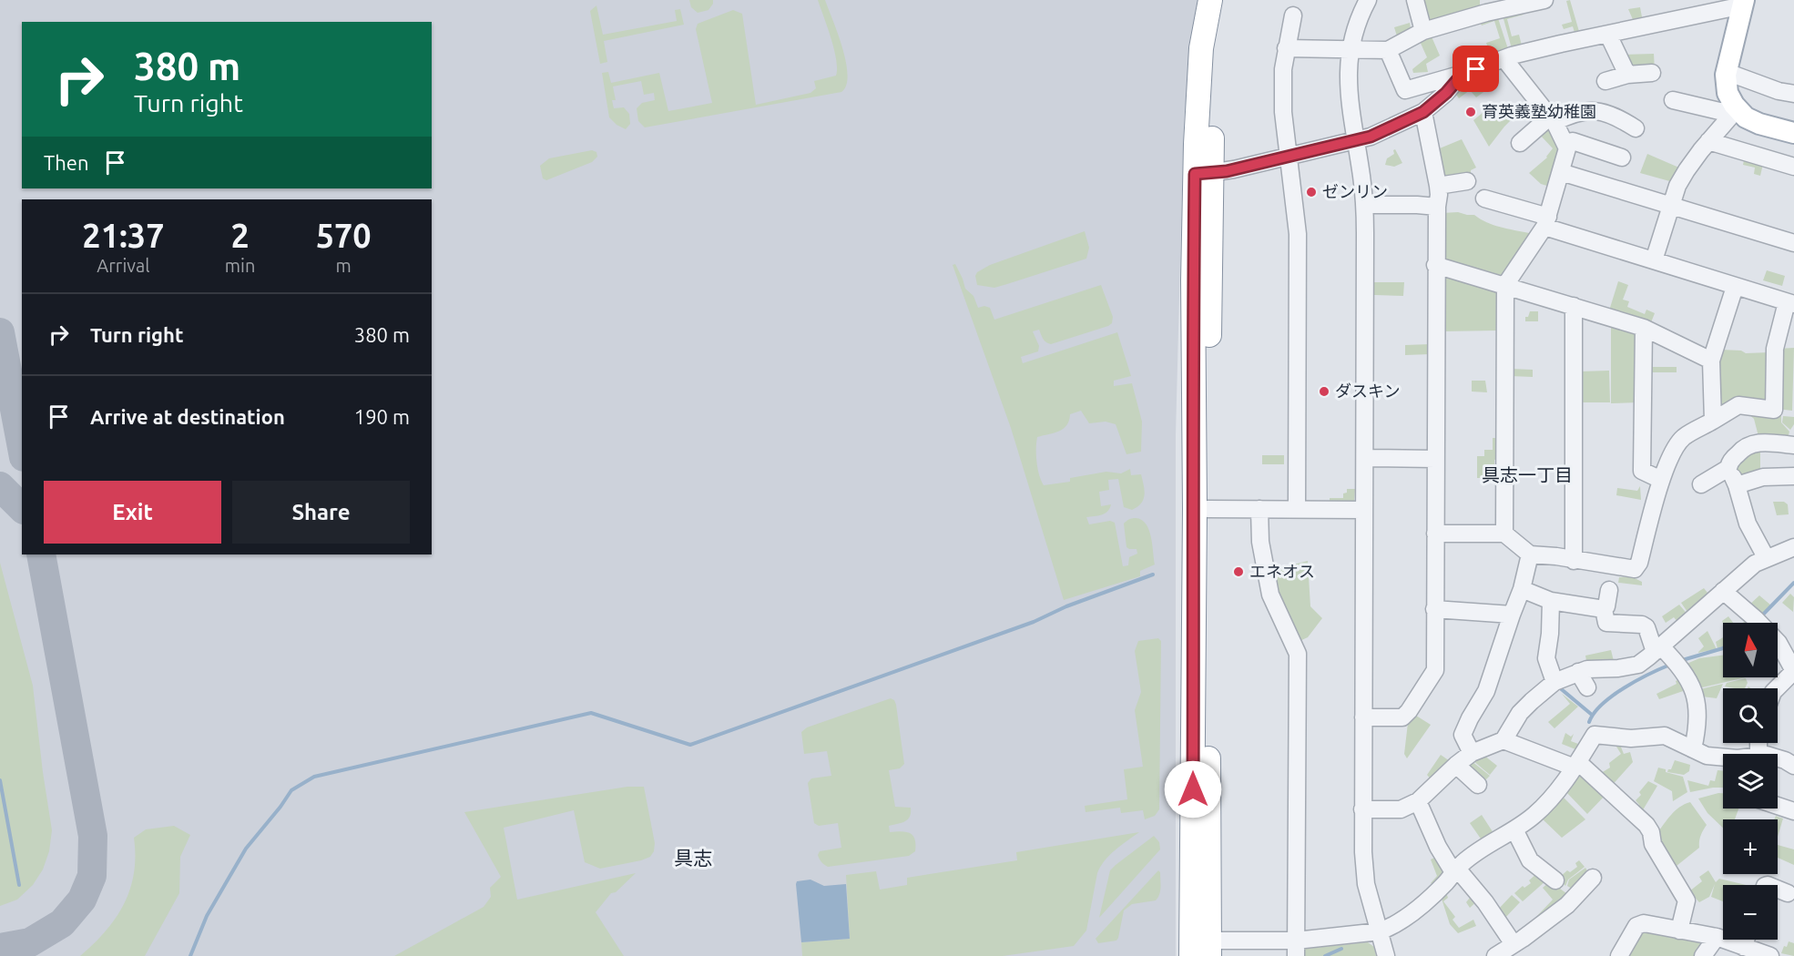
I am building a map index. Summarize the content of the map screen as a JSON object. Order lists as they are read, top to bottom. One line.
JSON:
{"districts":["具志一丁目","具志"],"places":["育英義塾幼稚園","ゼンリン","ダスキン","エネオス"],"north":"top","page":{"turn":["380 m","Turn right"],"then":"Then","eta":["21:37","Arrival","2","min","570","m"],"list":[{"name":"Turn right","value":"380 m"},{"name":"Arrive at destination","value":"190 m"}],"buttons":["Exit","Share"],"map_buttons":["+","−"]}}
